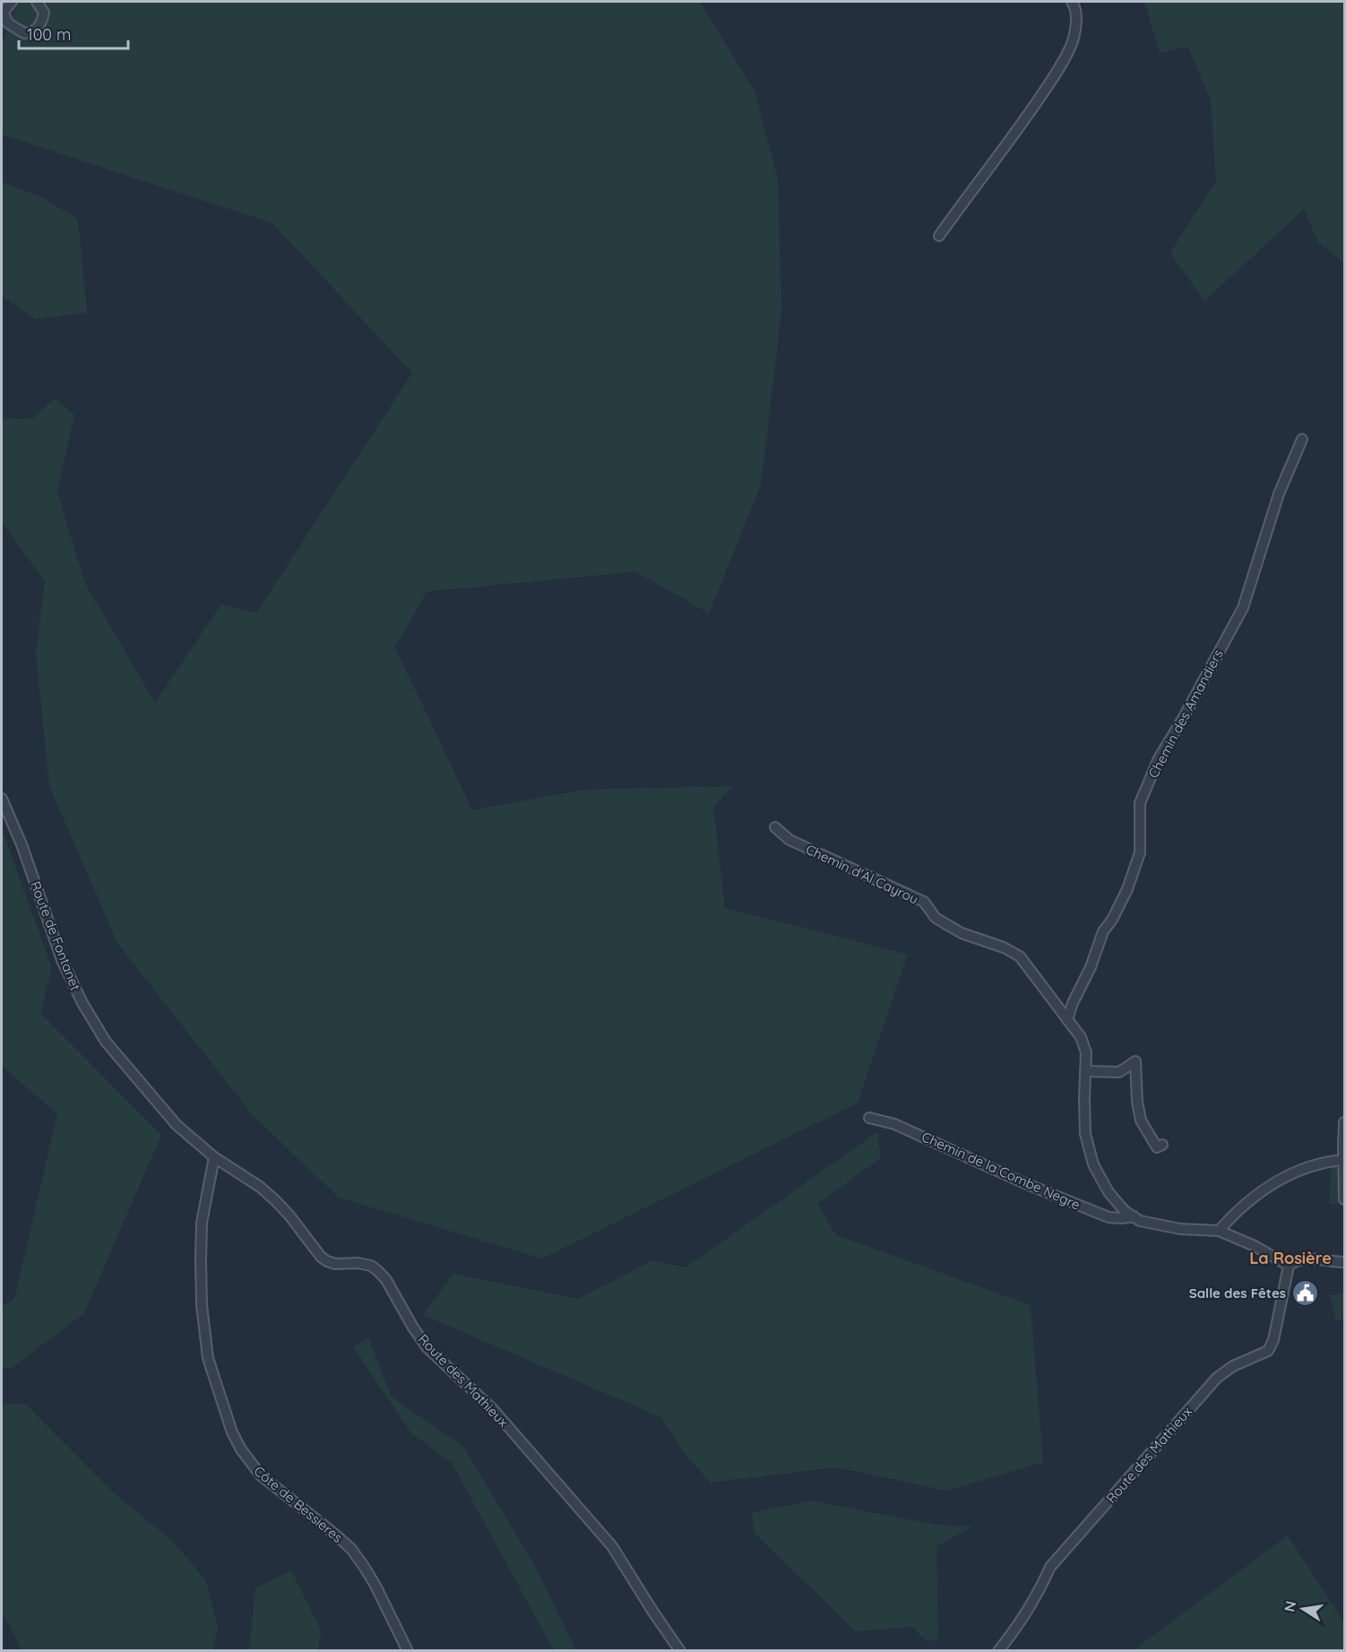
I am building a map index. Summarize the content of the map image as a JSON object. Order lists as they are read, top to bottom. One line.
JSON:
{"streets":{"street":["Chemin des Amandiers","Chemin d'Al Cayrou","Route de Fontanet","Chemin de la Combe Negre","Route des Mathieux","Côte de Bessieres"]},"crossings":[["Chemin des Amandiers","Chemin d'Al Cayrou"],["Route de Fontanet","Route des Mathieux"],["Route de Fontanet","Côte de Bessieres"],["Route des Mathieux","Côte de Bessieres"]],"districts":["La Rosière"],"places":{"public building":["Salle des Fêtes"]},"scale_bar":"100 m","north":"left"}
